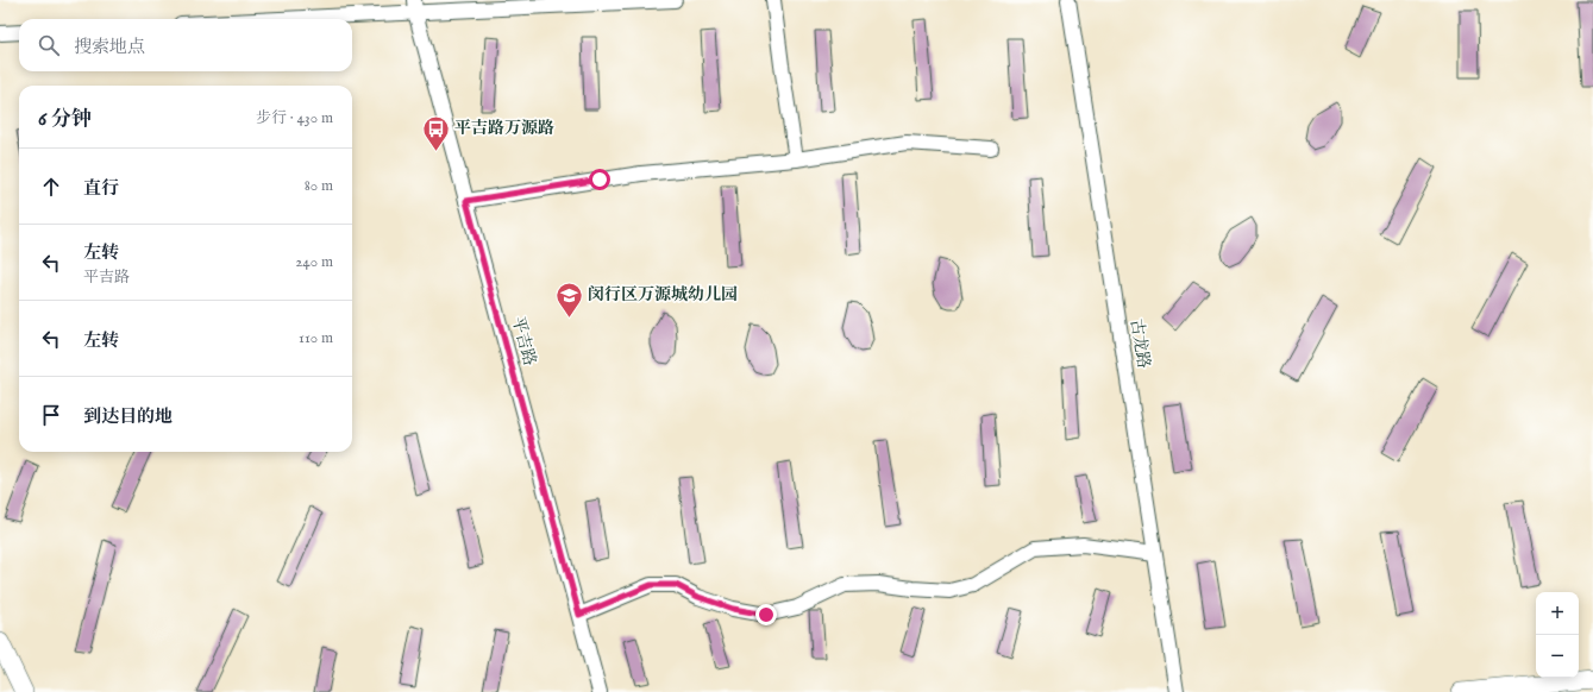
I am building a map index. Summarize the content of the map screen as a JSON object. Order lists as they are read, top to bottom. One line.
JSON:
{"streets":{"street":["平吉路","古龙路"]},"places":{"bus stop":["平吉路万源路"],"school or university":["闵行区万源城幼儿园"]},"page":{"search":"搜索地点","heading":["6 分钟","步行 · 430 m"],"list":[["直行","80 m"],["左转","平吉路","240 m"],["左转","110 m"],"到达目的地"],"map_buttons":["+","−"]}}
